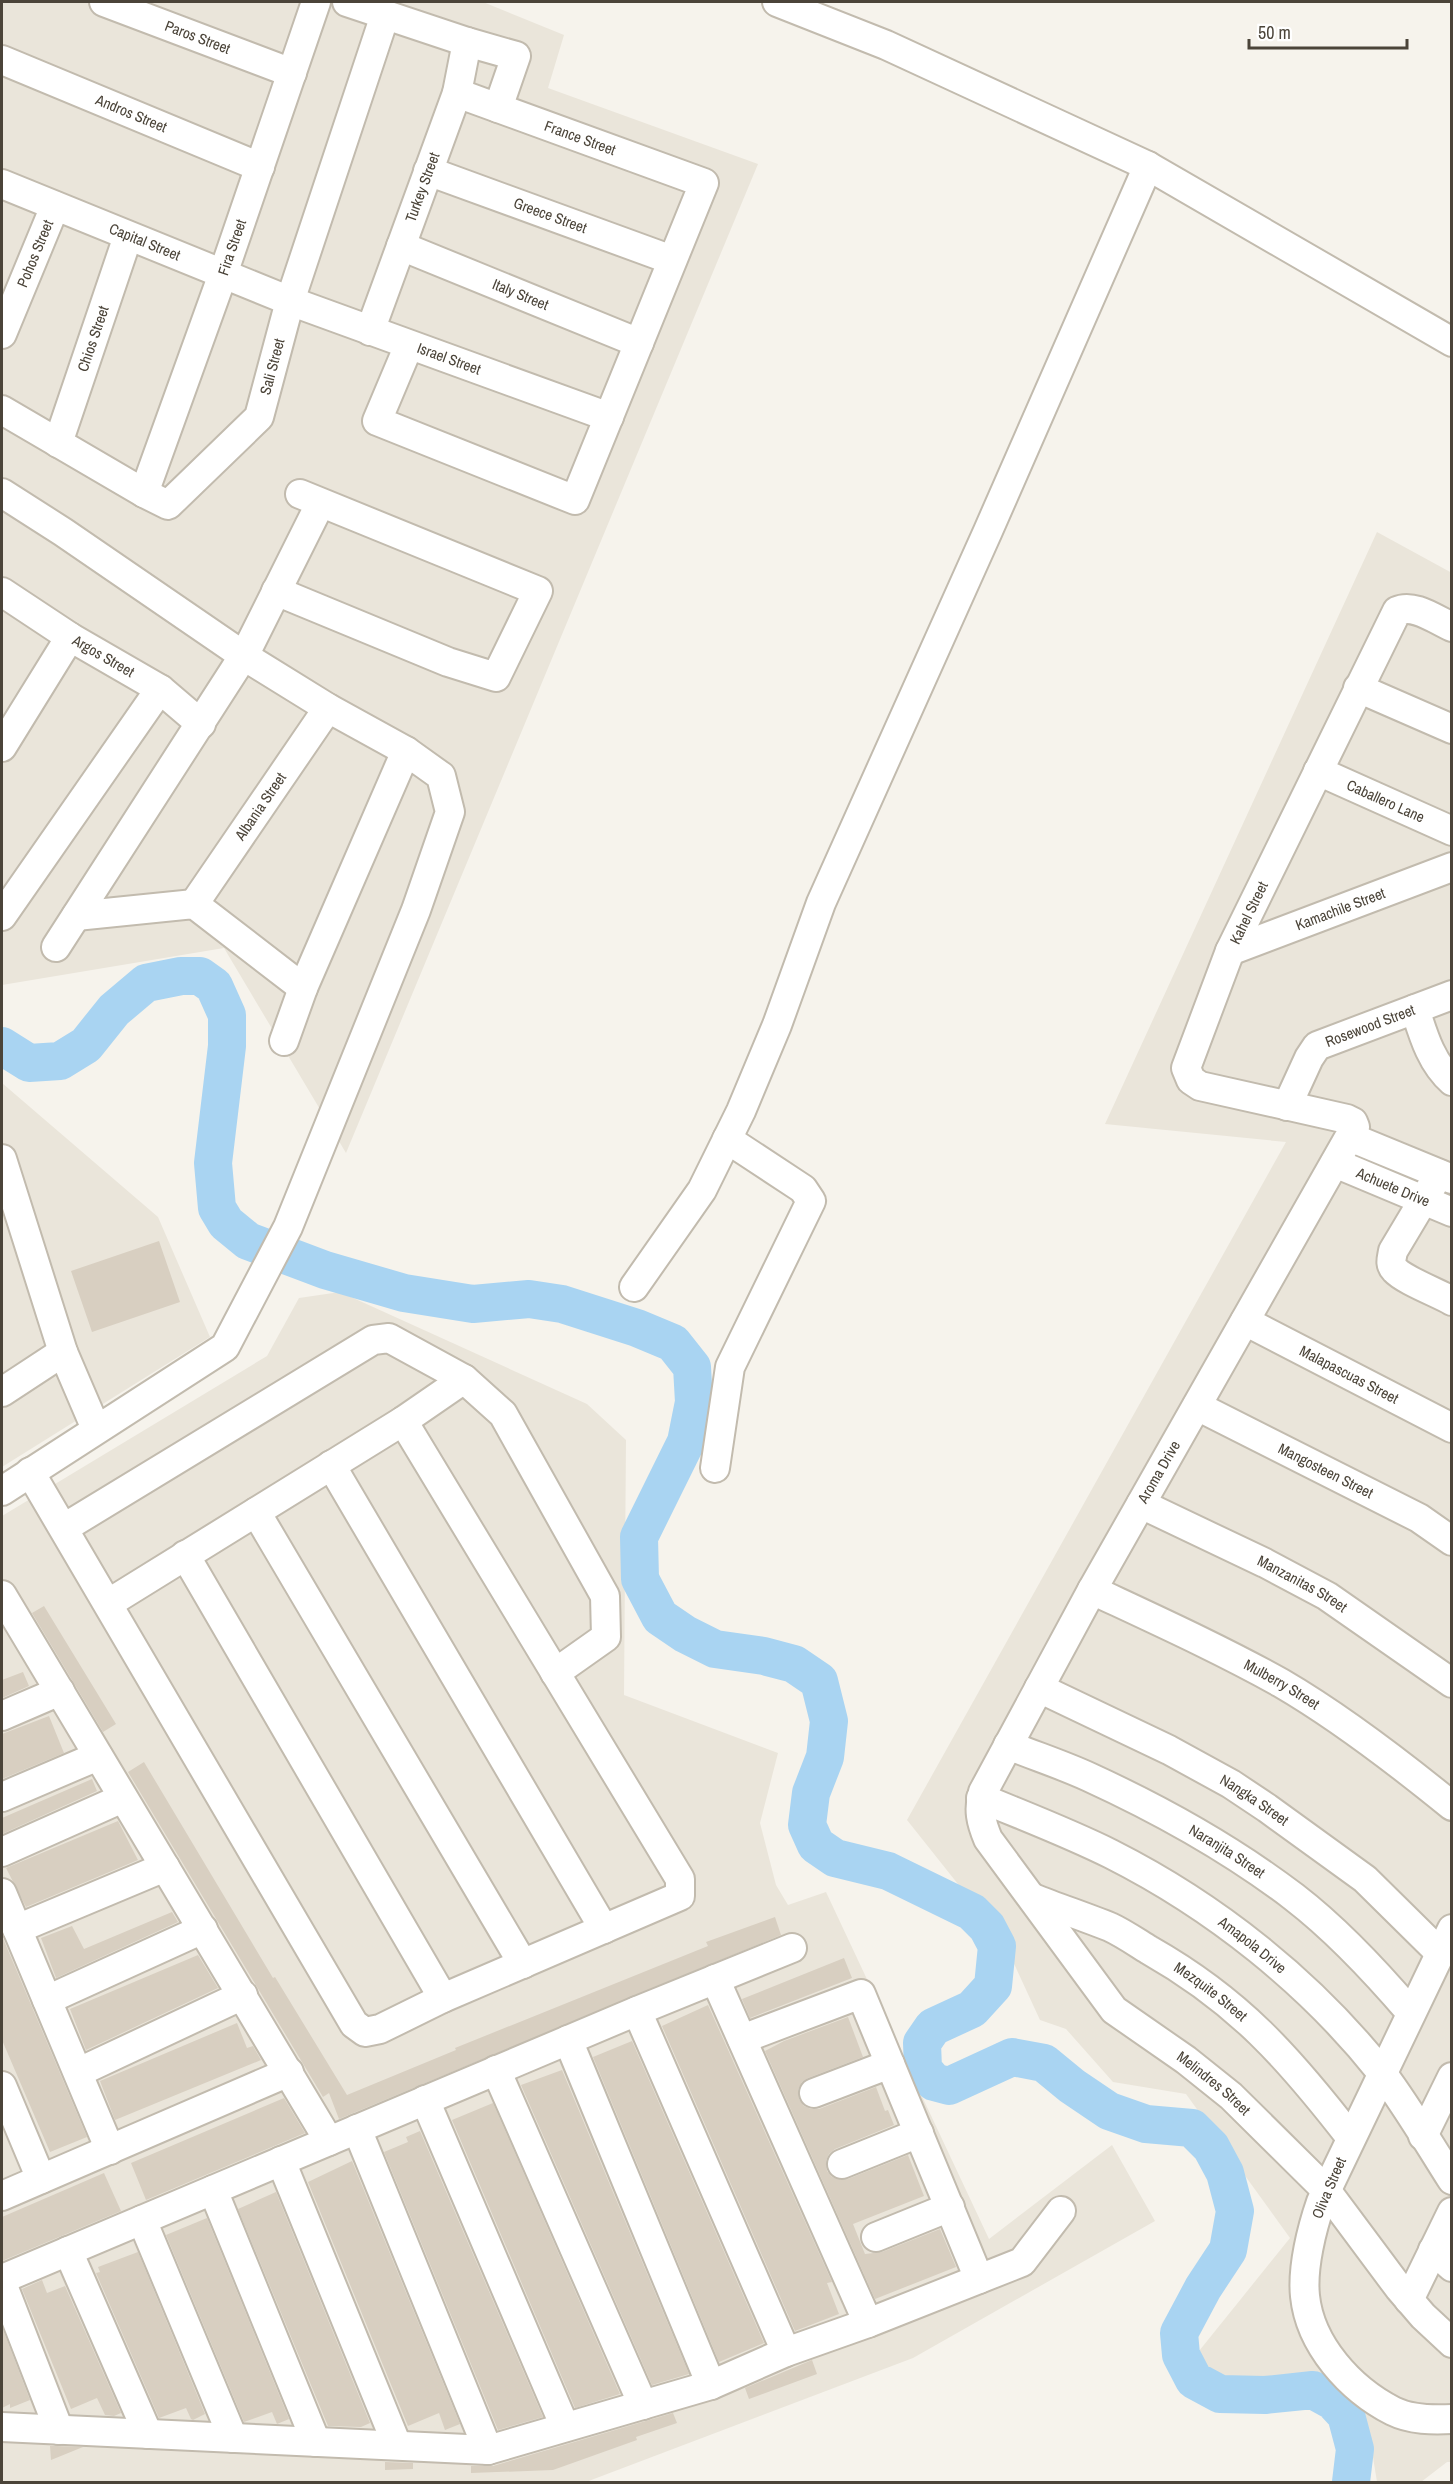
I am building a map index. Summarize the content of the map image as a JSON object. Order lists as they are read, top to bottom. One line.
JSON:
{"streets":{"street":["Paros Street","Andros Street","France Street","Turkey Street","Greece Street","Capital Street","Fira Street","Pohos Street","Italy Street","Chios Street","Israel Street","Sali Street","Argos Street","Caballero Lane","Albania Street","Kamachile Street","Kahel Street","Rosewood Street","Achuete Drive","Malapascuas Street","Mangosteen Street","Aroma Drive","Manzanitas Street","Mulberry Street","Nangka Street","Naranjita Street","Amapola Drive","Mezquite Street","Melindres Street","Oliva Street"]},"crossings":[["Paros Street","Fira Street"],["Andros Street","Fira Street"],["France Street","Turkey Street"],["France Street","Greece Street"],["Turkey Street","Greece Street"],["Turkey Street","Italy Street"],["Turkey Street","Israel Street"],["Capital Street","Fira Street"],["Capital Street","Pohos Street"],["Capital Street","Chios Street"],["Capital Street","Israel Street"],["Capital Street","Sali Street"],["Fira Street","Sali Street"],["Chios Street","Sali Street"],["Israel Street","Sali Street"],["Caballero Lane","Kahel Street"],["Kamachile Street","Kahel Street"],["Kahel Street","Rosewood Street"],["Kahel Street","Achuete Drive"],["Kahel Street","Aroma Drive"],["Achuete Drive","Aroma Drive"],["Malapascuas Street","Aroma Drive"],["Mangosteen Street","Aroma Drive"],["Aroma Drive","Manzanitas Street"],["Aroma Drive","Mulberry Street"],["Aroma Drive","Nangka Street"],["Aroma Drive","Naranjita Street"],["Aroma Drive","Amapola Drive"],["Aroma Drive","Melindres Street"],["Nangka Street","Oliva Street"],["Naranjita Street","Oliva Street"],["Amapola Drive","Melindres Street"],["Amapola Drive","Oliva Street"],["Mezquite Street","Melindres Street"],["Mezquite Street","Oliva Street"],["Melindres Street","Oliva Street"]],"scale_bar":"50 m"}
